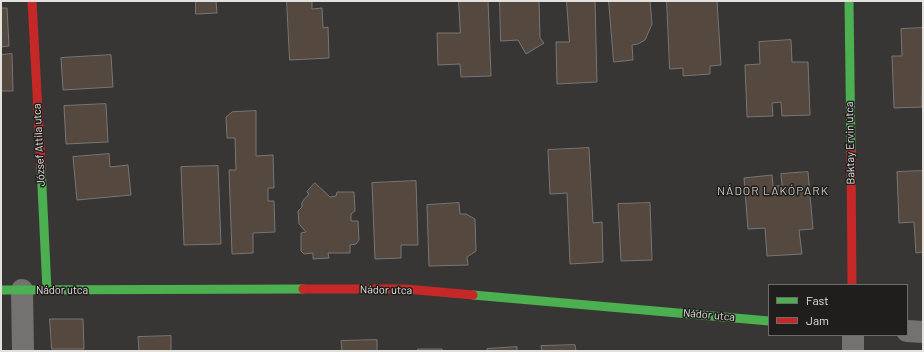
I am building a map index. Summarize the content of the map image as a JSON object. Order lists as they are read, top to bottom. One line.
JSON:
{"streets":{"street":["Baktay Ervin utca","József Attila utca","Nádor utca"]},"crossings":[["József Attila utca","Nádor utca"]],"districts":["NÁDOR LAKÓPARK"],"legend":["Fast","Jam"]}
